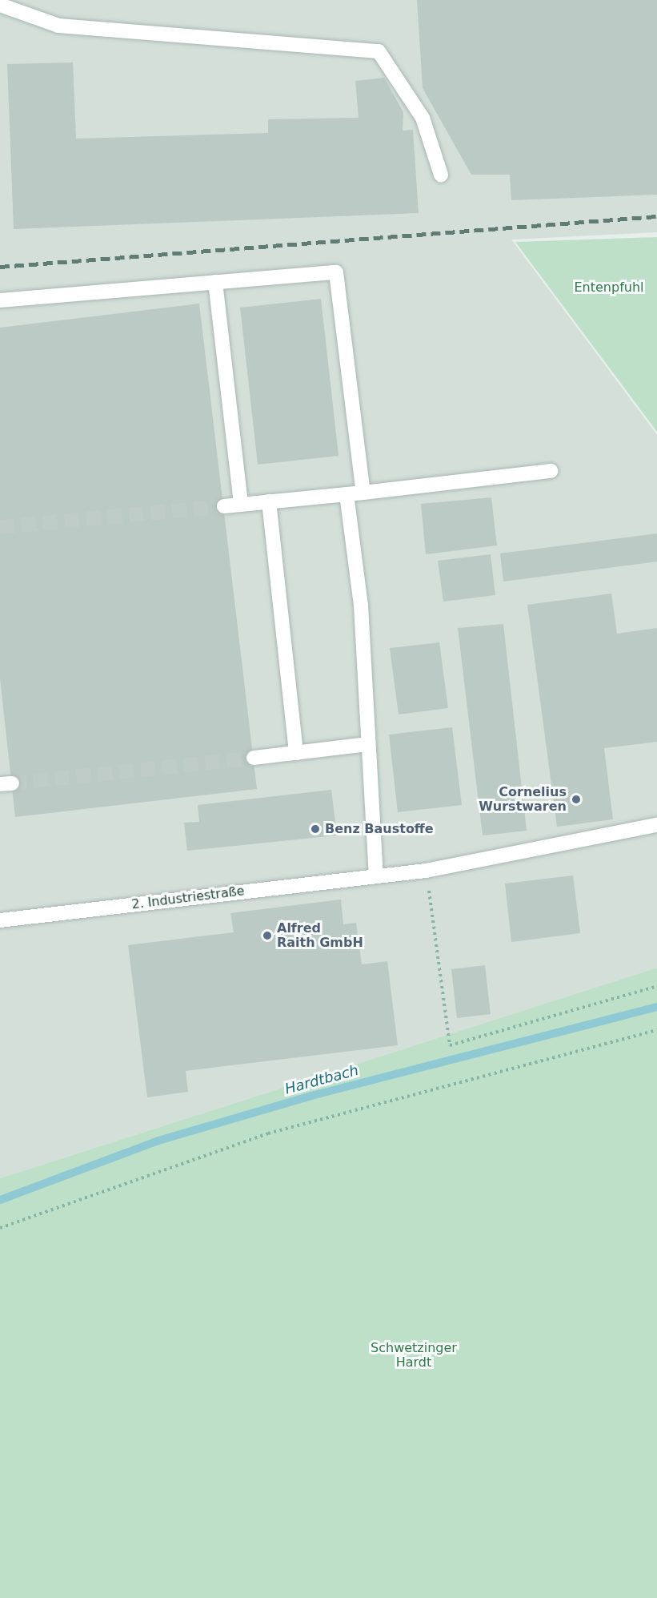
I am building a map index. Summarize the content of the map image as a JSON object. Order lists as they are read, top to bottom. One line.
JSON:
{"streets":{"street":["2. Industriestraße"]},"water":["Hardtbach"],"parks":["Entenpfuhl","Schwetzinger Hardt"],"places":["Cornelius Wurstwaren","Benz Baustoffe","Alfred Raith GmbH"]}
